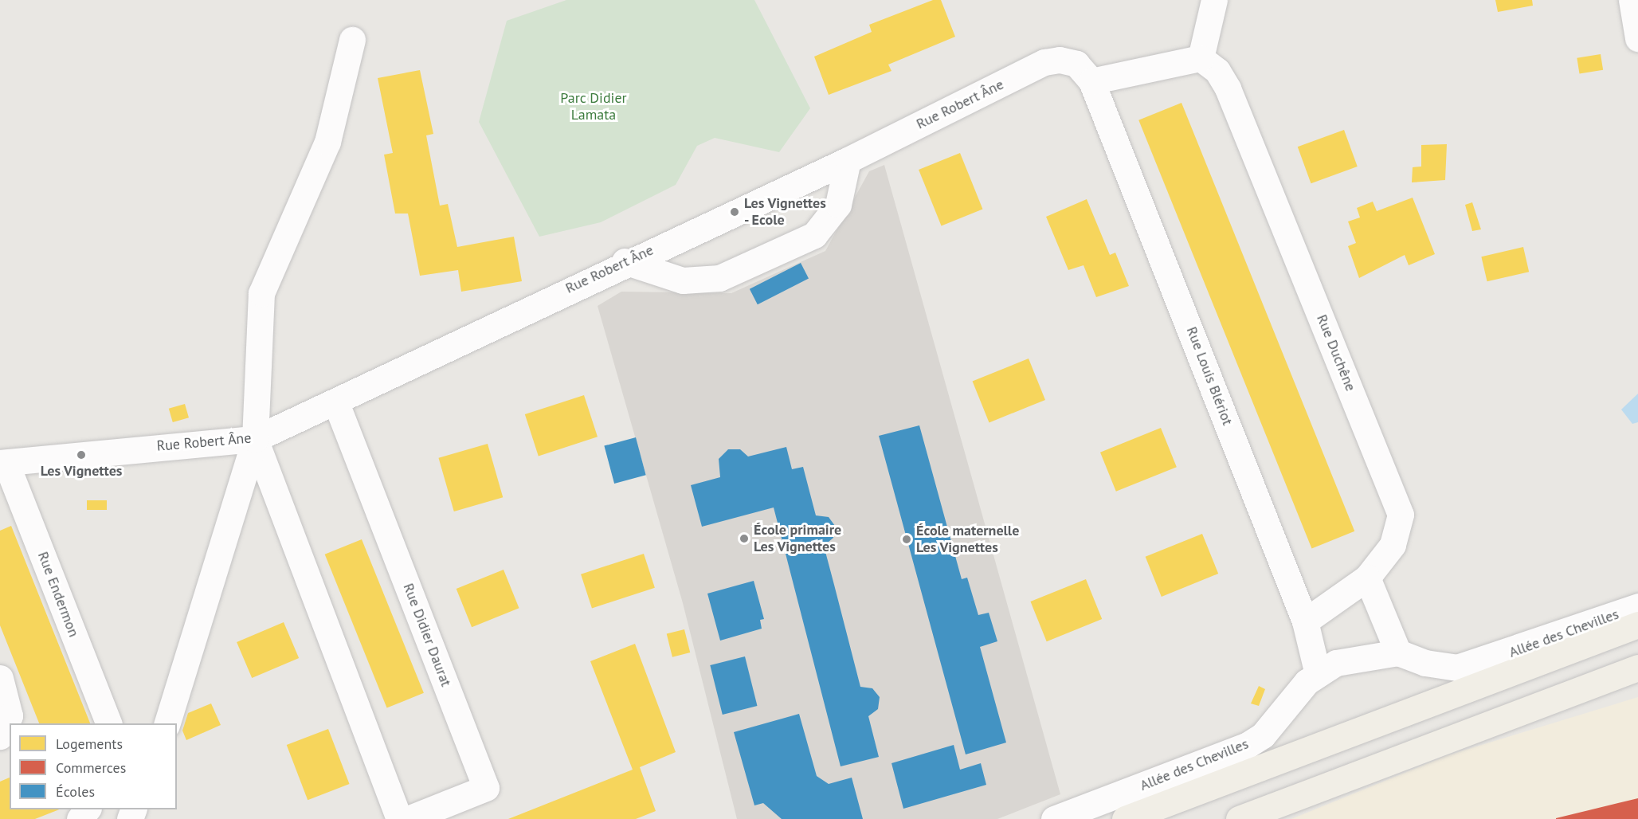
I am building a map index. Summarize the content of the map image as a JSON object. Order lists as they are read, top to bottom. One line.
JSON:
{"streets":{"street":["Rue Robert Âne","Rue Duchêne","Rue Louis Blériot","Rue Endermon","Allée des Chevilles","Rue Didier Daurat"]},"crossings":[["Rue Robert Âne","Rue Louis Blériot"],["Rue Robert Âne","Rue Endermon"],["Rue Robert Âne","Rue Didier Daurat"],["Rue Duchêne","Rue Louis Blériot"],["Rue Louis Blériot","Allée des Chevilles"]],"parks":["Parc Didier Lamata"],"places":["Les Vignettes - Ecole","Les Vignettes","École primaire Les Vignettes","École maternelle Les Vignettes"],"legend":["Logements","Commerces","Écoles"]}
